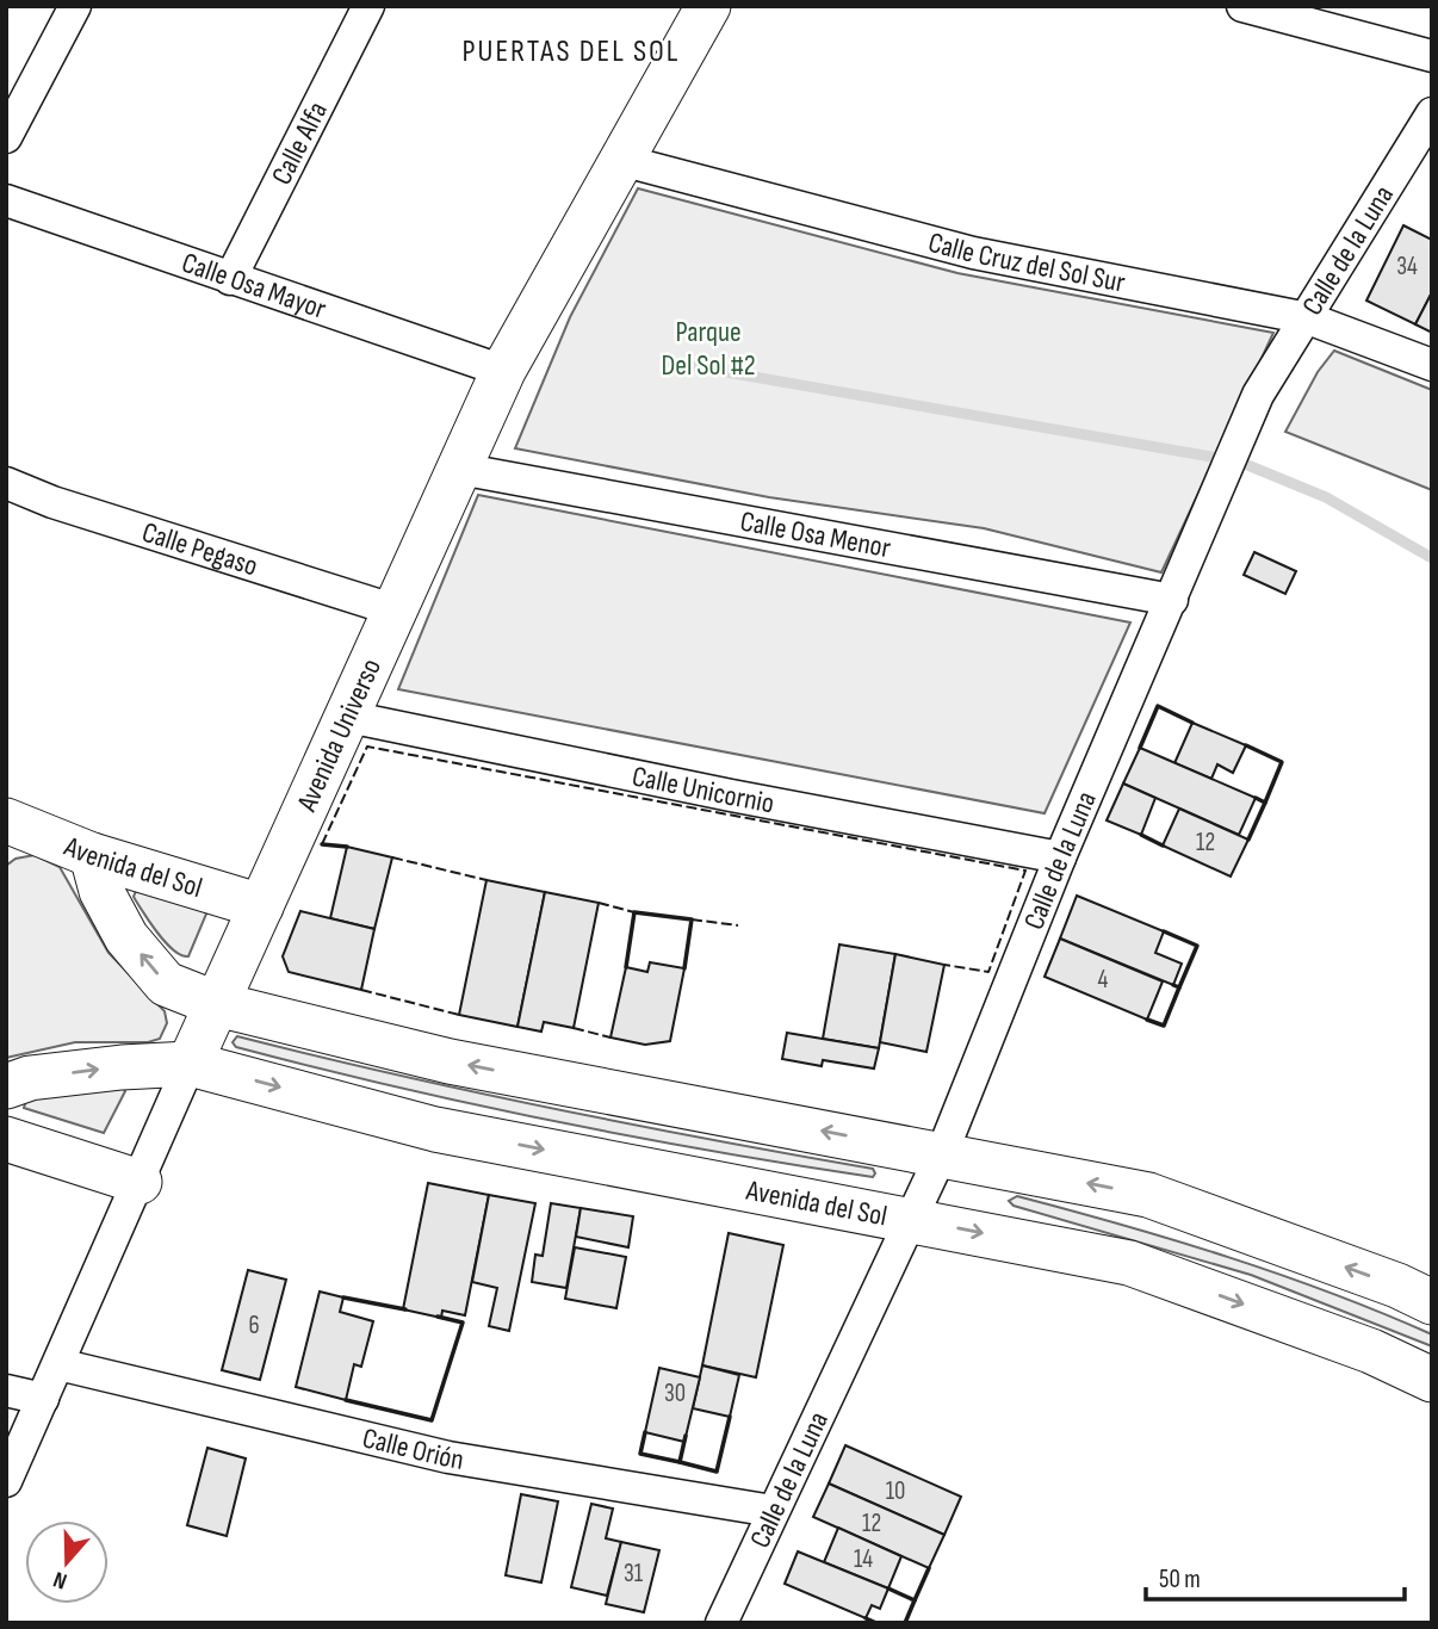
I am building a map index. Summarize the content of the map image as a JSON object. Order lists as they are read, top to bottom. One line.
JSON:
{"streets":{"street":["Calle Alfa","Calle de la Luna","Calle Cruz del Sol Sur","Calle Osa Mayor","Calle Osa Menor","Calle Pegaso","Avenida Universo","Calle Unicornio","Avenida del Sol","Calle Orión"]},"crossings":[["Calle Alfa","Calle Osa Mayor"],["Calle de la Luna","Calle Cruz del Sol Sur"],["Calle de la Luna","Calle Osa Menor"],["Calle de la Luna","Calle Unicornio"],["Calle de la Luna","Avenida del Sol"],["Calle de la Luna","Calle Orión"],["Calle Cruz del Sol Sur","Avenida Universo"],["Calle Osa Mayor","Avenida Universo"],["Calle Osa Menor","Avenida Universo"],["Calle Pegaso","Avenida Universo"],["Avenida Universo","Calle Unicornio"],["Avenida Universo","Avenida del Sol"],["Avenida Universo","Calle Orión"]],"districts":["PUERTAS DEL SOL"],"parks":["Parque Del Sol #2"],"house_numbers":["34","12","4","6","30","10","12","14","31"],"scale_bar":"50 m","north":"bottom"}
